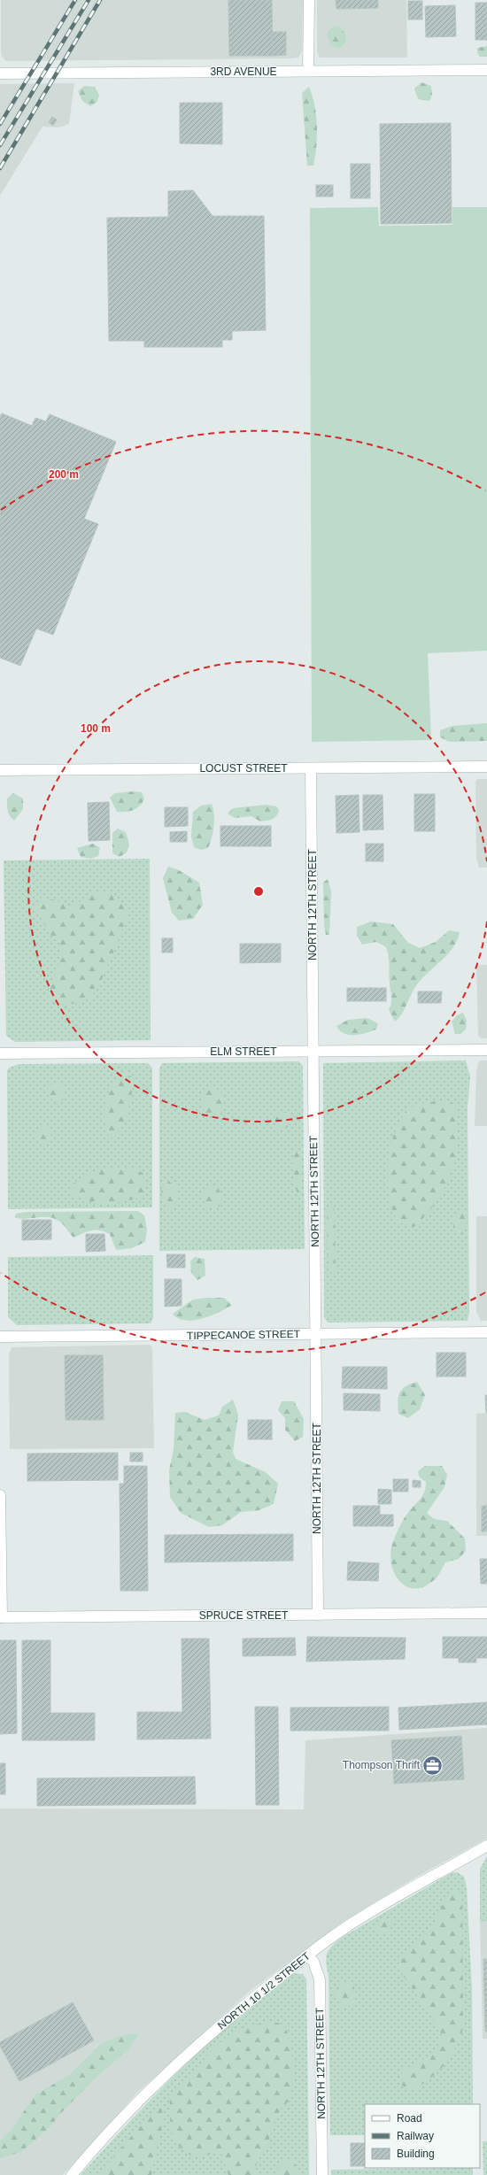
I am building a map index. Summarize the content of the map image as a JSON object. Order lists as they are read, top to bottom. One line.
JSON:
{"streets":{"street":["3RD AVENUE","LOCUST STREET","NORTH 12TH STREET","ELM STREET","TIPPECANOE STREET","SPRUCE STREET","NORTH 10 1/2 STREET"]},"crossings":[["LOCUST STREET","NORTH 12TH STREET"],["NORTH 12TH STREET","ELM STREET"],["NORTH 12TH STREET","TIPPECANOE STREET"],["NORTH 12TH STREET","SPRUCE STREET"],["NORTH 12TH STREET","NORTH 10 1/2 STREET"]],"places":{"office":["Thompson Thrift"]},"legend":["Road","Railway","Building"],"rings":["200 m","100 m"]}
